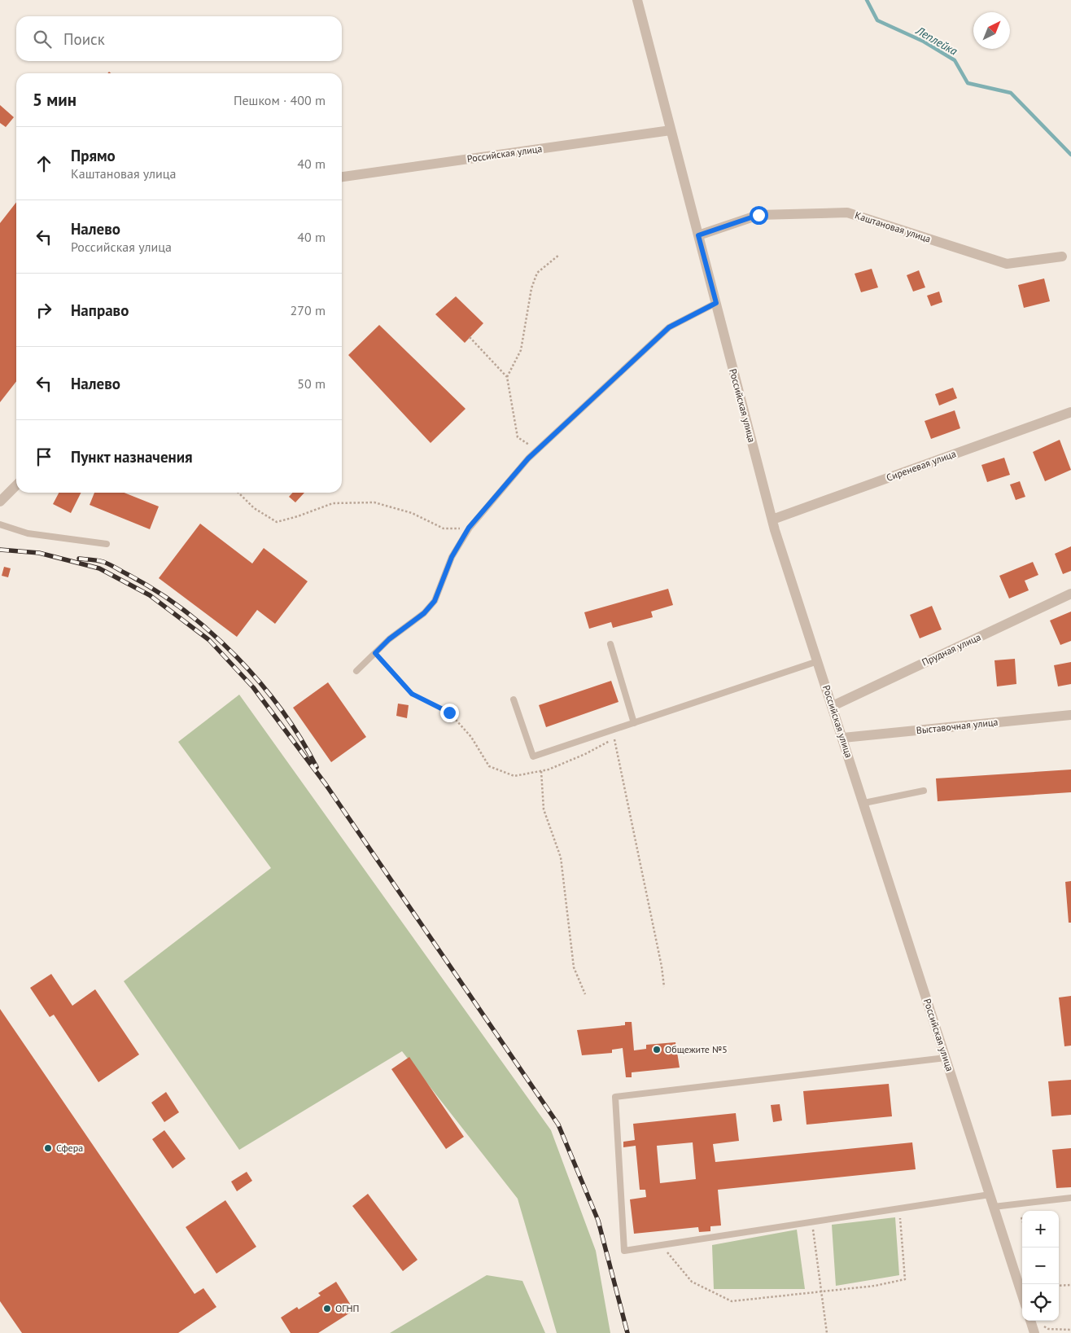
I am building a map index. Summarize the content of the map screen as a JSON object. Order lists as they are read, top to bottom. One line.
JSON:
{"streets":{"street":["Российская улица","Каштановая улица","Сиреневая улица","Прудная улица","Выставочная улица"]},"crossings":[["Российская улица","Каштановая улица"],["Российская улица","Сиреневая улица"],["Российская улица","Прудная улица"],["Российская улица","Выставочная улица"]],"water":["Леплейка"],"places":["Общежите №5","Сфера","ОГНП"],"north":"top right","page":{"search":"Поиск","heading":["5 мин","Пешком · 400 m"],"list":[["Прямо","Каштановая улица","40 m"],["Налево","Российская улица","40 m"],["Направо","270 m"],["Налево","50 m"],"Пункт назначения"],"map_buttons":["+","−"]}}
